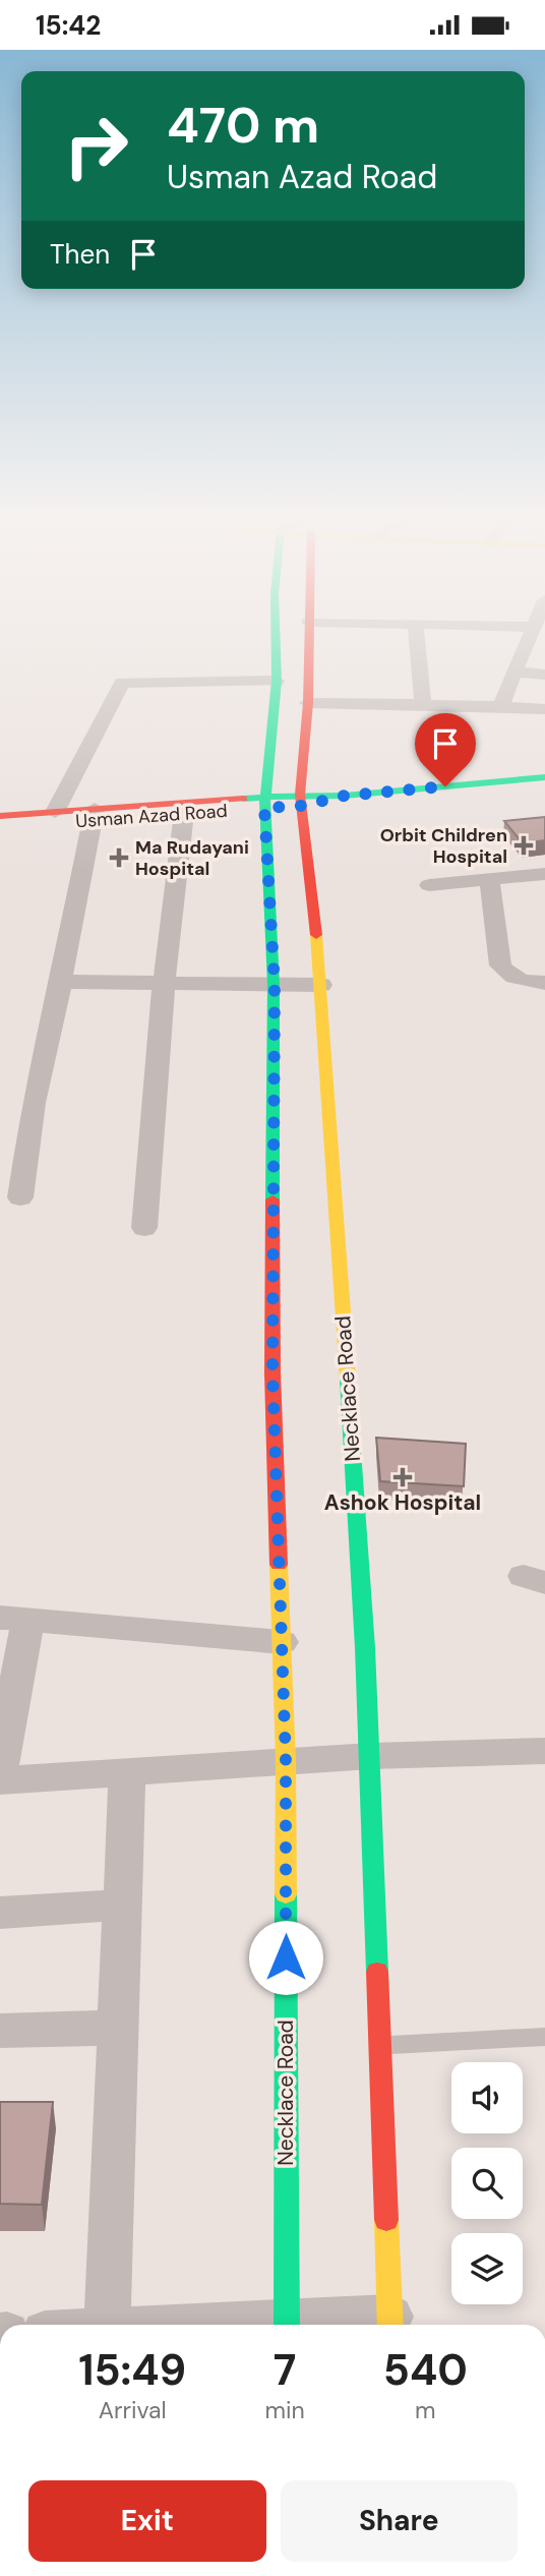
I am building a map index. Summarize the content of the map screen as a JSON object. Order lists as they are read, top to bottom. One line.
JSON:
{"streets":{"main road":["Usman Azad Road","Necklace Road"]},"crossings":[["Usman Azad Road","Necklace Road"]],"places":{"health":["Orbit Children Hospital","Ma Rudayani Hospital","Ashok Hospital"]},"page":{"status":"15:42","turn":["470 m","Usman Azad Road"],"then":"Then","eta":["15:49","Arrival","7","min","540","m"],"buttons":["Exit","Share"]}}
